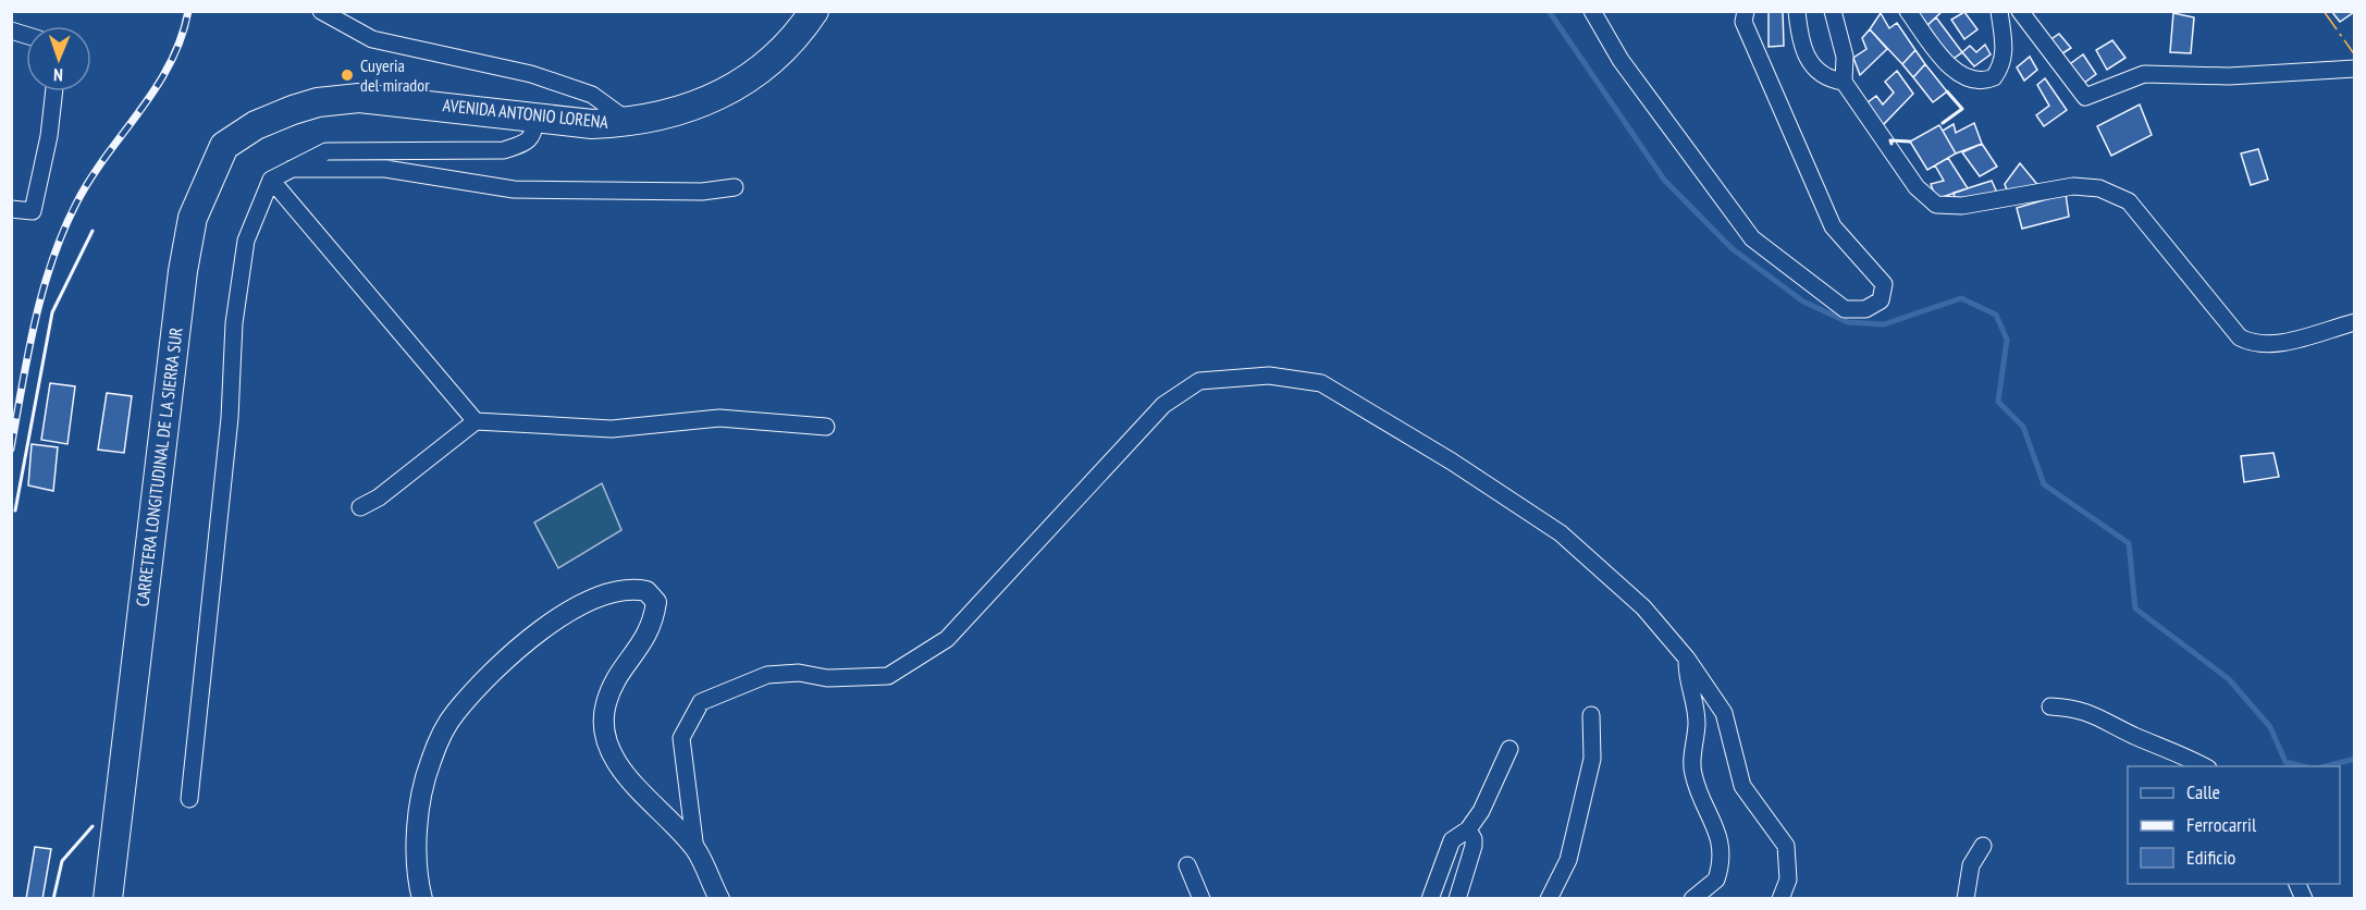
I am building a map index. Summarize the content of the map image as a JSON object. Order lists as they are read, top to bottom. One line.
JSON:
{"streets":{"highway":["AVENIDA ANTONIO LORENA","CARRETERA LONGITUDINAL DE LA SIERRA SUR"]},"crossings":[["AVENIDA ANTONIO LORENA","CARRETERA LONGITUDINAL DE LA SIERRA SUR"]],"places":["Cuyeria del mirador"],"legend":["Calle","Ferrocarril","Edificio"],"north":"bottom"}
